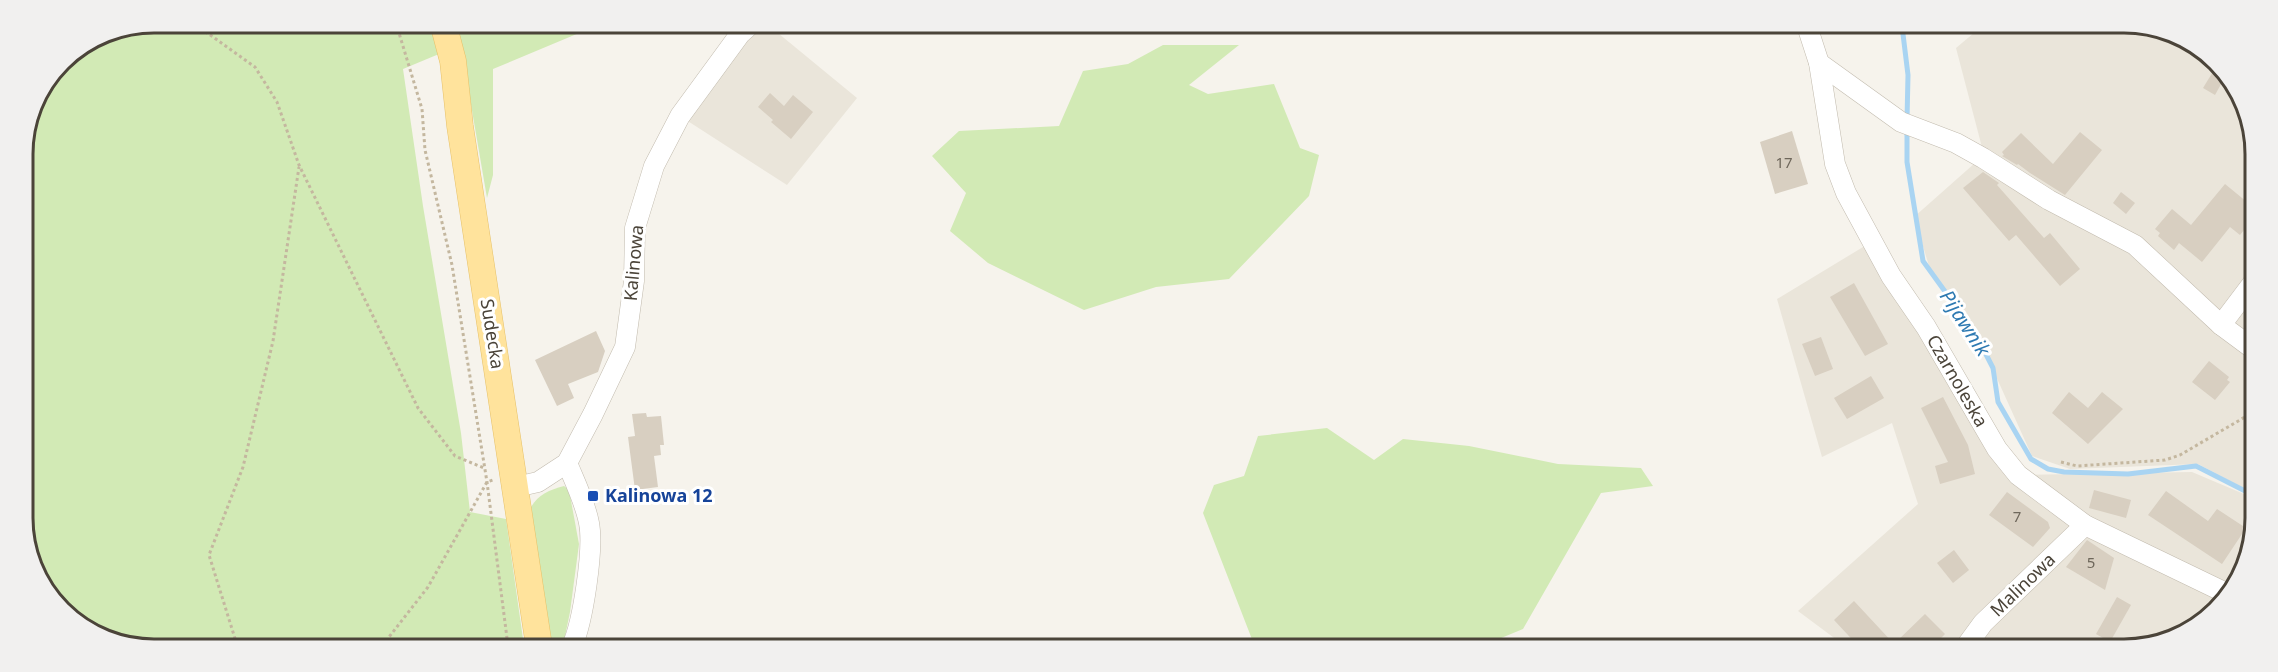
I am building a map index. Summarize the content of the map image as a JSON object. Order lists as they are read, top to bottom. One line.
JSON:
{"streets":{"main road":["Sudecka"],"street":["Kalinowa","Czarnoleska","Malinowa"]},"crossings":[["Czarnoleska","Malinowa"]],"water":["Pijawnik"],"places":{"transit":["Kalinowa 12"]},"house_numbers":["17","7","5"]}
